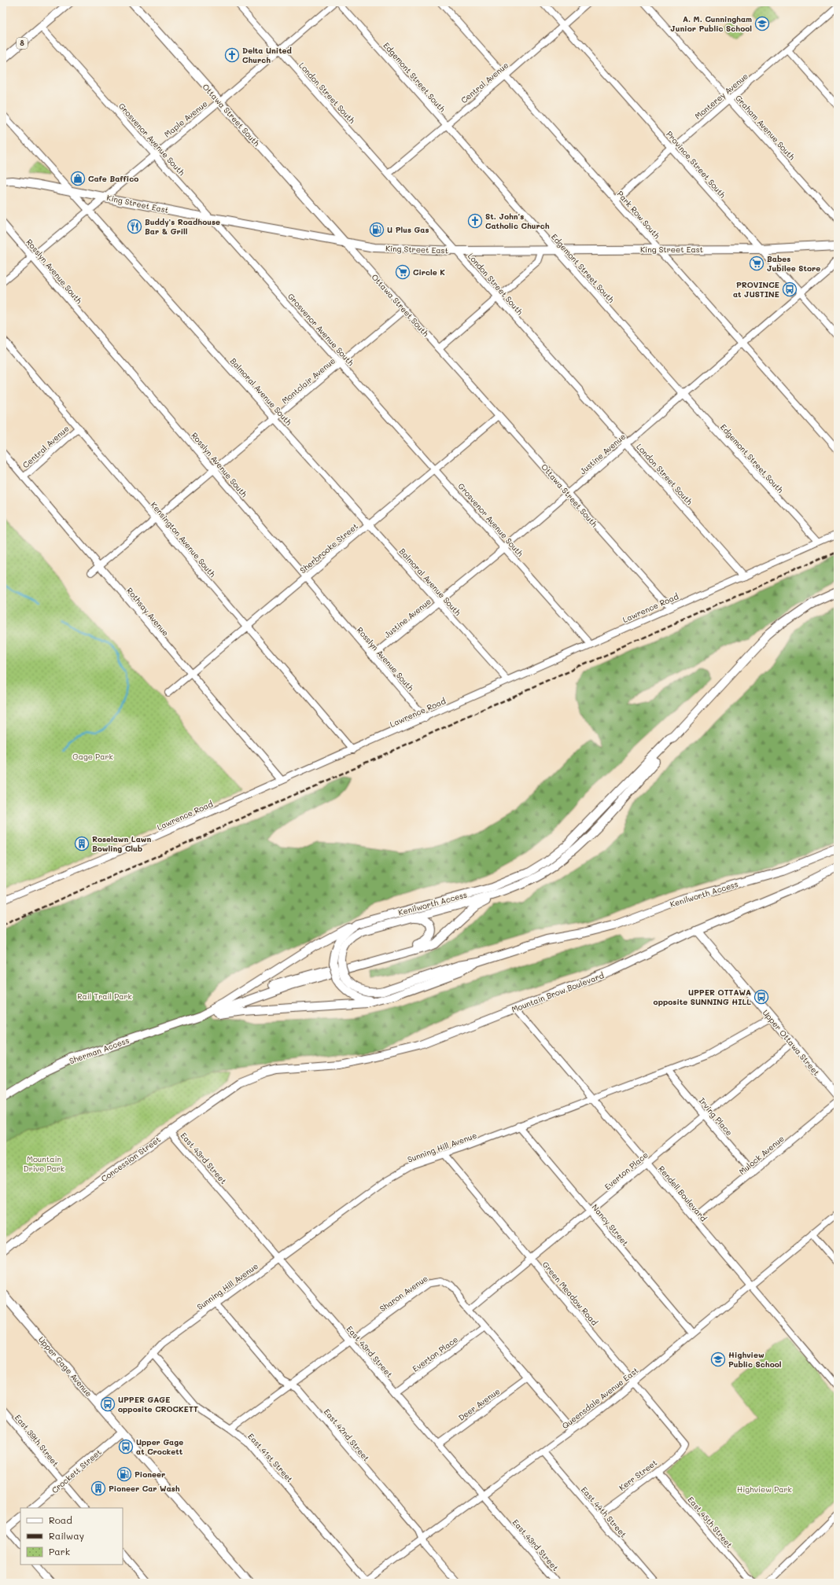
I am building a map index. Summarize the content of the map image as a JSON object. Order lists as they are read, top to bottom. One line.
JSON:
{"streets":{"main road":["8","Ottawa Street South","King Street East","Kenilworth Access","Mountain Brow Boulevard","Upper Ottawa Street","Sherman Access","Concession Street","Upper Gage Avenue","Crockett Street"],"street":["Edgemont Street South","Central Avenue","London Street South","Monterey Avenue","Maple Avenue","Graham Avenue South","Grosvenor Avenue South","Province Street South","Park Row South","Rosslyn Avenue South","Montclair Avenue","Balmoral Avenue South","Justine Avenue","Kensington Avenue South","Sherbrooke Street","Lawrence Road","Rothsay Avenue","Irving Place","Sunning Hill Avenue","Mulock Avenue","East 43rd Street","Everton Place","Rendell Boulevard","Nancy Street","Sharon Avenue","Green Meadow Road","Queensdale Avenue East","Deer Avenue","East 42nd Street","East 39th Street","East 41st Street","Kerr Street","East 44th Street","East 45th Street"]},"crossings":[["8","Grosvenor Avenue South"],["Edgemont Street South","Central Avenue"],["Edgemont Street South","King Street East"],["Edgemont Street South","Justine Avenue"],["Edgemont Street South","Lawrence Road"],["Central Avenue","London Street South"],["Central Avenue","Province Street South"],["Central Avenue","Park Row South"],["Central Avenue","Kensington Avenue South"],["Central Avenue","Rothsay Avenue"],["London Street South","Maple Avenue"],["London Street South","King Street East"],["London Street South","Justine Avenue"],["London Street South","Lawrence Road"],["Monterey Avenue","Graham Avenue South"],["Monterey Avenue","Province Street South"],["Monterey Avenue","Park Row South"],["Ottawa Street South","Maple Avenue"],["Ottawa Street South","King Street East"],["Ottawa Street South","Montclair Avenue"],["Ottawa Street South","Justine Avenue"],["Ottawa Street South","Sherbrooke Street"],["Ottawa Street South","Lawrence Road"],["Maple Avenue","Grosvenor Avenue South"],["Maple Avenue","King Street East"],["Maple Avenue","Rosslyn Avenue South"],["Maple Avenue","Balmoral Avenue South"],["Grosvenor Avenue South","King Street East"],["Grosvenor Avenue South","Montclair Avenue"],["Grosvenor Avenue South","Justine Avenue"],["Grosvenor Avenue South","Sherbrooke Street"],["Grosvenor Avenue South","Lawrence Road"],["Province Street South","King Street East"],["Province Street South","Justine Avenue"],["King Street East","Park Row South"],["King Street East","Balmoral Avenue South"],["Park Row South","Justine Avenue"],["Rosslyn Avenue South","Montclair Avenue"],["Rosslyn Avenue South","Justine Avenue"],["Rosslyn Avenue South","Sherbrooke Street"],["Rosslyn Avenue South","Lawrence Road"],["Montclair Avenue","Balmoral Avenue South"],["Montclair Avenue","Kensington Avenue South"],["Montclair Avenue","Rothsay Avenue"],["Balmoral Avenue South","Justine Avenue"],["Balmoral Avenue South","Sherbrooke Street"],["Balmoral Avenue South","Lawrence Road"],["Kensington Avenue South","Sherbrooke Street"],["Kensington Avenue South","Lawrence Road"],["Sherbrooke Street","Rothsay Avenue"],["Lawrence Road","Rothsay Avenue"],["Mountain Brow Boulevard","Upper Ottawa Street"],["Mountain Brow Boulevard","Concession Street"],["Mountain Brow Boulevard","Rendell Boulevard"],["Upper Ottawa Street","Sunning Hill Avenue"],["Upper Ottawa Street","Everton Place"],["Irving Place","Sunning Hill Avenue"],["Irving Place","Mulock Avenue"],["Irving Place","Everton Place"],["Sunning Hill Avenue","East 43rd Street"],["Sunning Hill Avenue","Rendell Boulevard"],["Sunning Hill Avenue","Nancy Street"],["Sunning Hill Avenue","Green Meadow Road"],["Sunning Hill Avenue","Upper Gage Avenue"],["Sunning Hill Avenue","East 42nd Street"],["Sunning Hill Avenue","East 41st Street"],["Mulock Avenue","Rendell Boulevard"],["East 43rd Street","Concession Street"],["East 43rd Street","Everton Place"],["East 43rd Street","Sharon Avenue"],["East 43rd Street","Queensdale Avenue East"],["East 43rd Street","Deer Avenue"],["Everton Place","Rendell Boulevard"],["Everton Place","Nancy Street"],["Everton Place","Sharon Avenue"],["Everton Place","Green Meadow Road"],["Rendell Boulevard","Queensdale Avenue East"],["Nancy Street","Queensdale Avenue East"],["Sharon Avenue","Queensdale Avenue East"],["Sharon Avenue","Deer Avenue"],["Sharon Avenue","East 42nd Street"],["Sharon Avenue","East 41st Street"],["Green Meadow Road","Queensdale Avenue East"],["Green Meadow Road","Kerr Street"],["Upper Gage Avenue","Crockett Street"],["Queensdale Avenue East","East 42nd Street"],["Queensdale Avenue East","East 41st Street"],["Queensdale Avenue East","East 44th Street"],["East 39th Street","Crockett Street"],["Kerr Street","East 44th Street"],["Kerr Street","East 45th Street"]],"parks":["Gage Park","Rail Trail Park","Mountain Drive Park","Highview Park"],"places":{"school or university":["A. M. Cunningham Junior Public School","Highview Public School"],"church":["Delta United Church","St. John's Catholic Church"],"shop":["Cafe Baffico"],"restaurant":["Buddy's Roadhouse Bar & Grill"],"fuel station":["U Plus Gas","Pioneer"],"supermarket":["Babes Jubilee Store","Circle K"],"bus stop":["PROVINCE at JUSTINE","UPPER OTTAWA opposite SUNNING HILL","UPPER GAGE opposite CROCKETT","Upper Gage at Crockett"],"building":["Roselawn Lawn Bowling Club","Pioneer Car Wash"]},"legend":["Road","Railway","Park"]}
